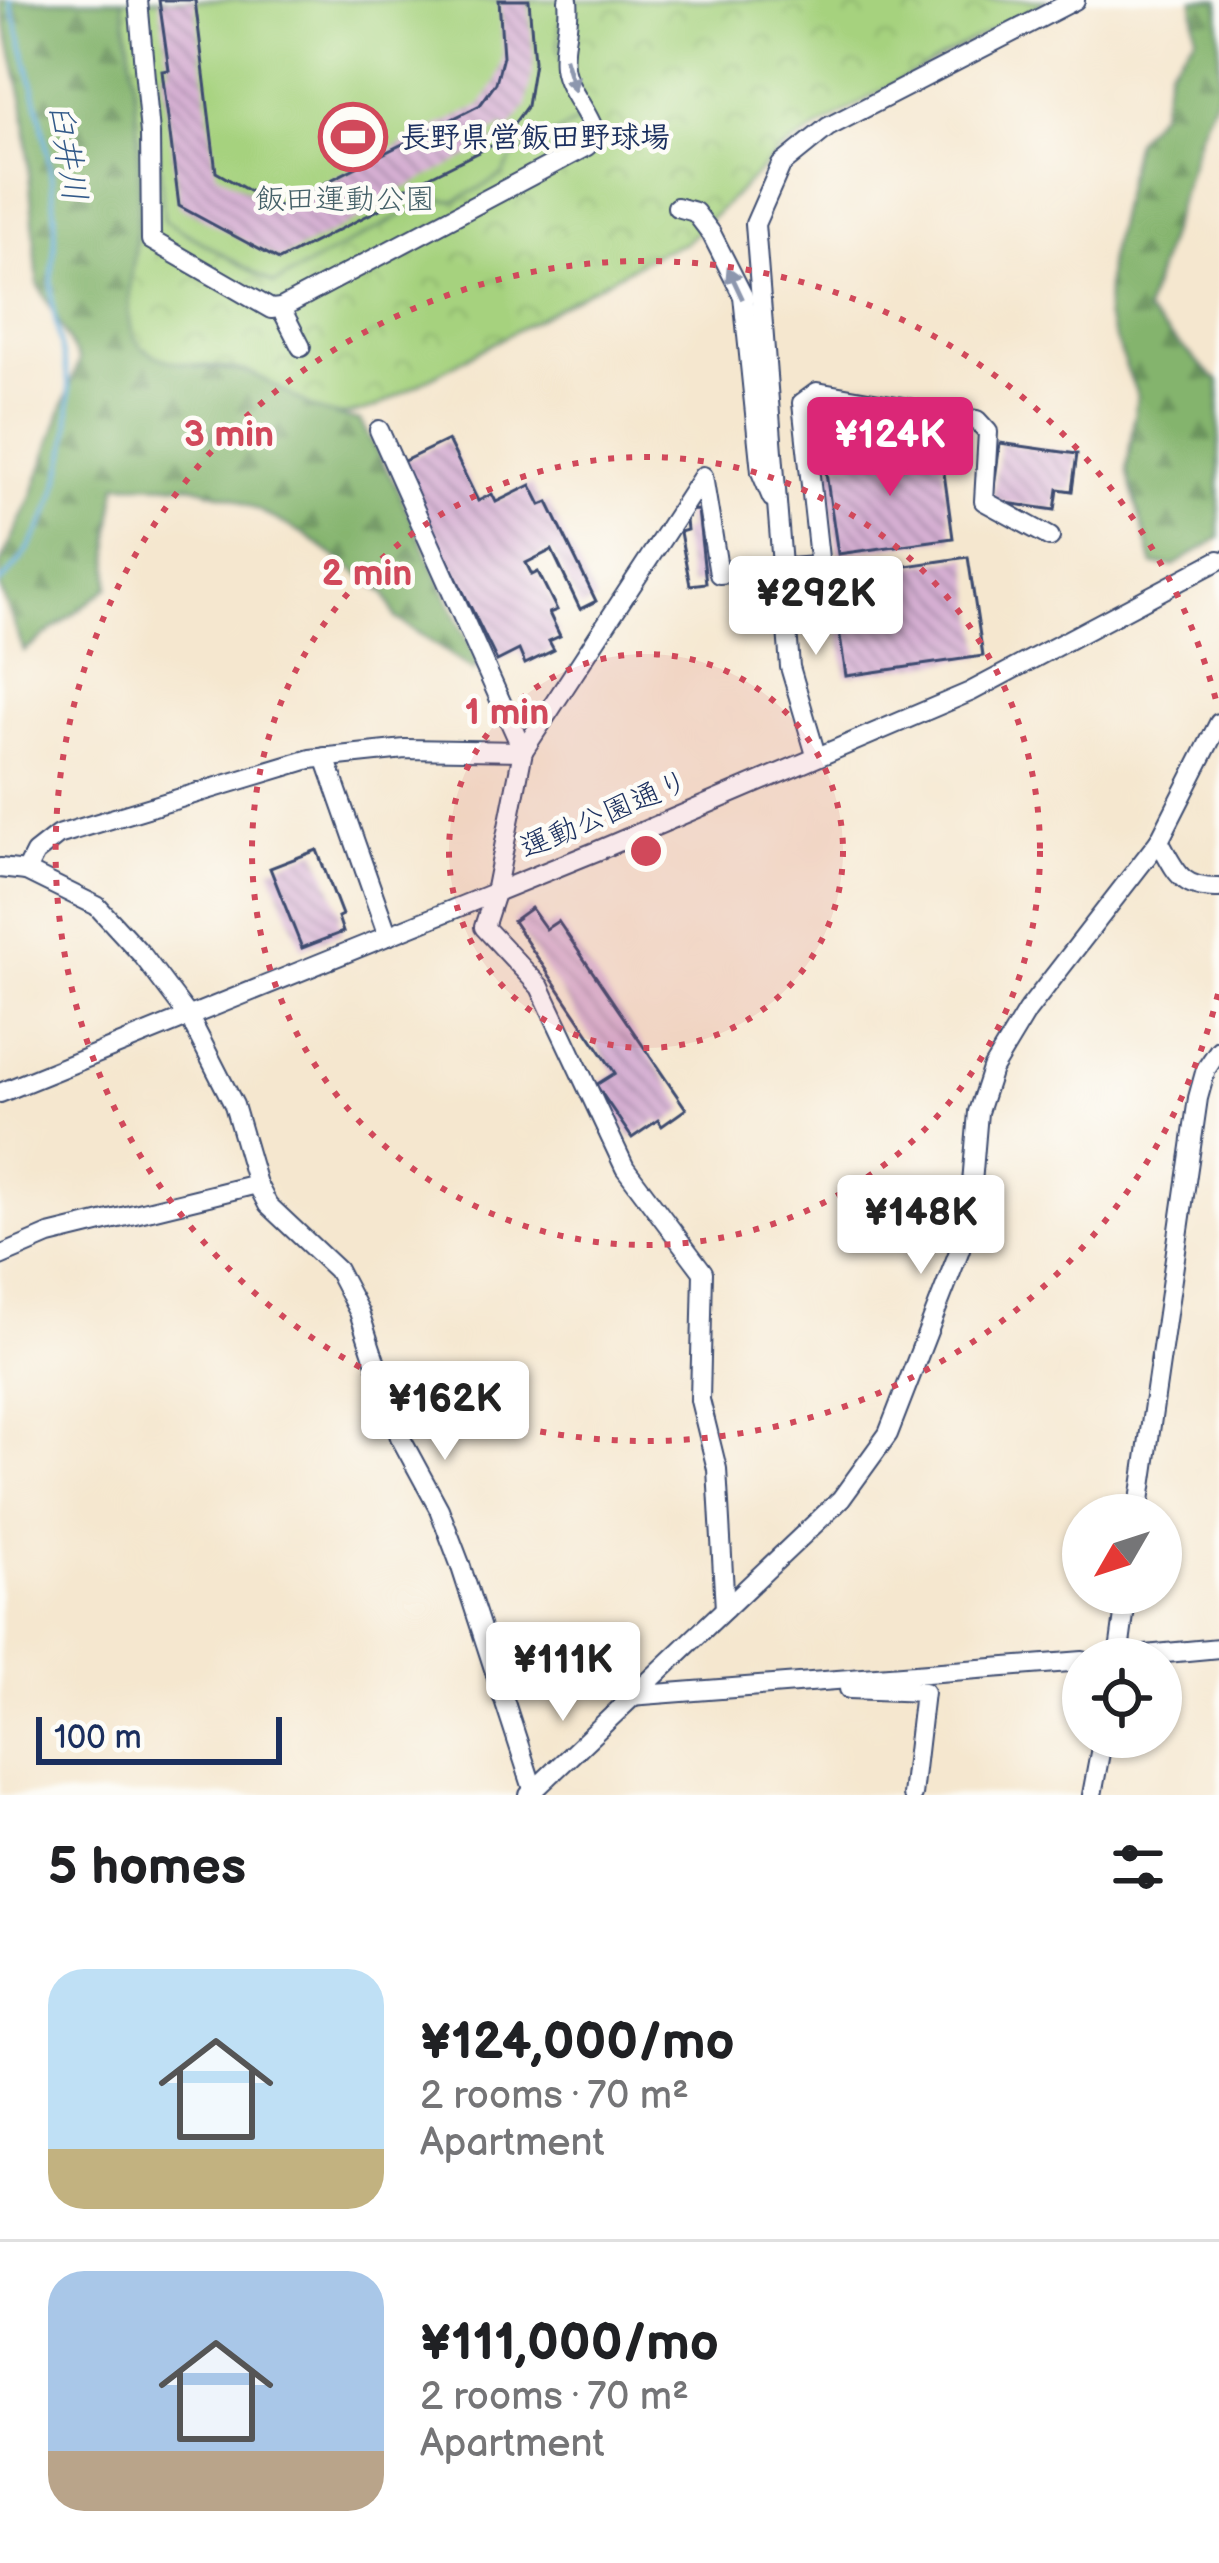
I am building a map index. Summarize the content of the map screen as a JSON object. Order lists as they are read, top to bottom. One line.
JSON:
{"streets":{"street":["運動公園通り"]},"water":["臼井川"],"parks":["飯田運動公園"],"places":{"sports":["長野県営飯田野球場"]},"scale_bar":"100 m","north":"bottom left","page":{"price":["¥124K","¥292K","¥148K","¥162K","¥111K"],"scale":"100 m","heading":"5 homes","list":[{"name":"¥124,000/mo","note":"2 rooms · 70 m² · Apartment"},{"name":"¥111,000/mo","note":"2 rooms · 70 m² · Apartment"}]},"rings":["3 min","2 min","1 min"]}
